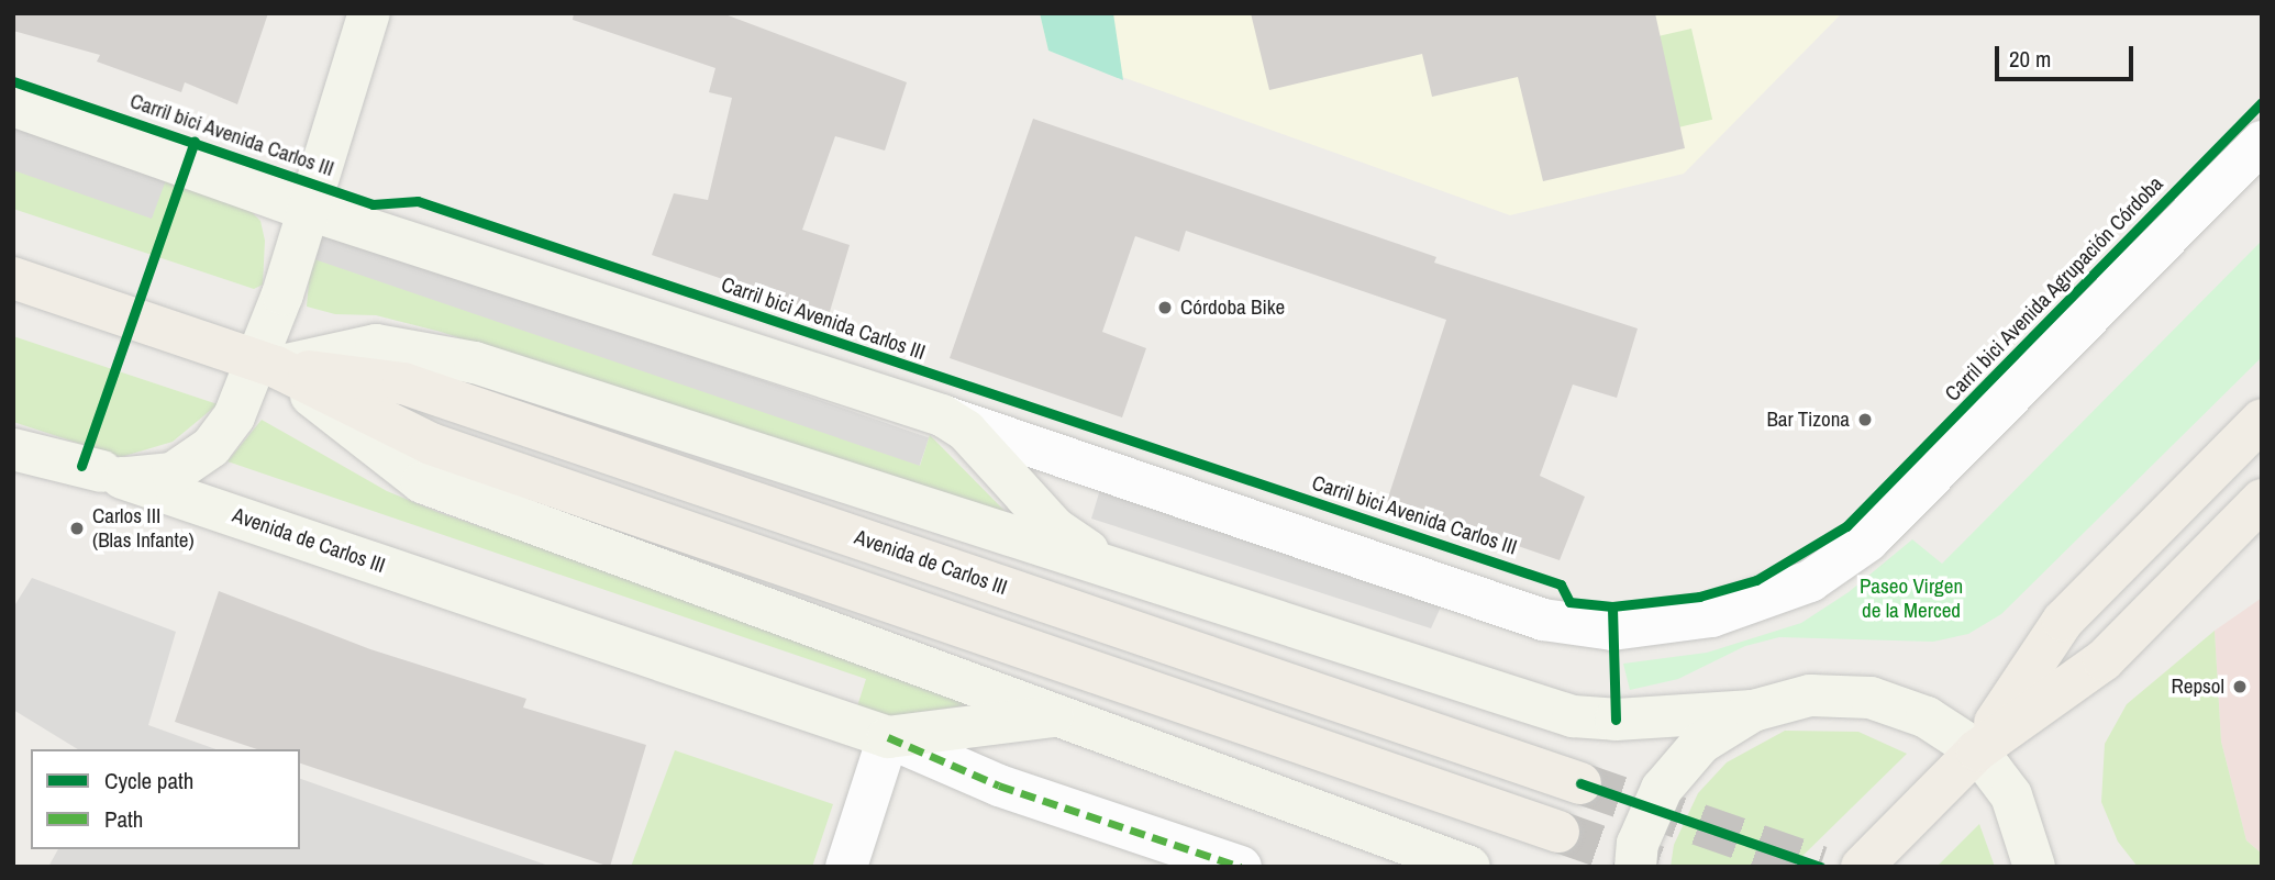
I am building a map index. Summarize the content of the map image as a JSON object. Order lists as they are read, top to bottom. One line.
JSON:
{"streets":{"main road":["Avenida de Carlos III"],"cycle path":["Carril bici Avenida Carlos III","Carril bici Avenida Agrupación Córdoba"]},"parks":["Paseo Virgen de la Merced"],"places":["Córdoba Bike","Bar Tizona","Carlos III (Blas Infante)","Repsol"],"legend":["Cycle path","Path"],"scale_bar":"20 m"}
